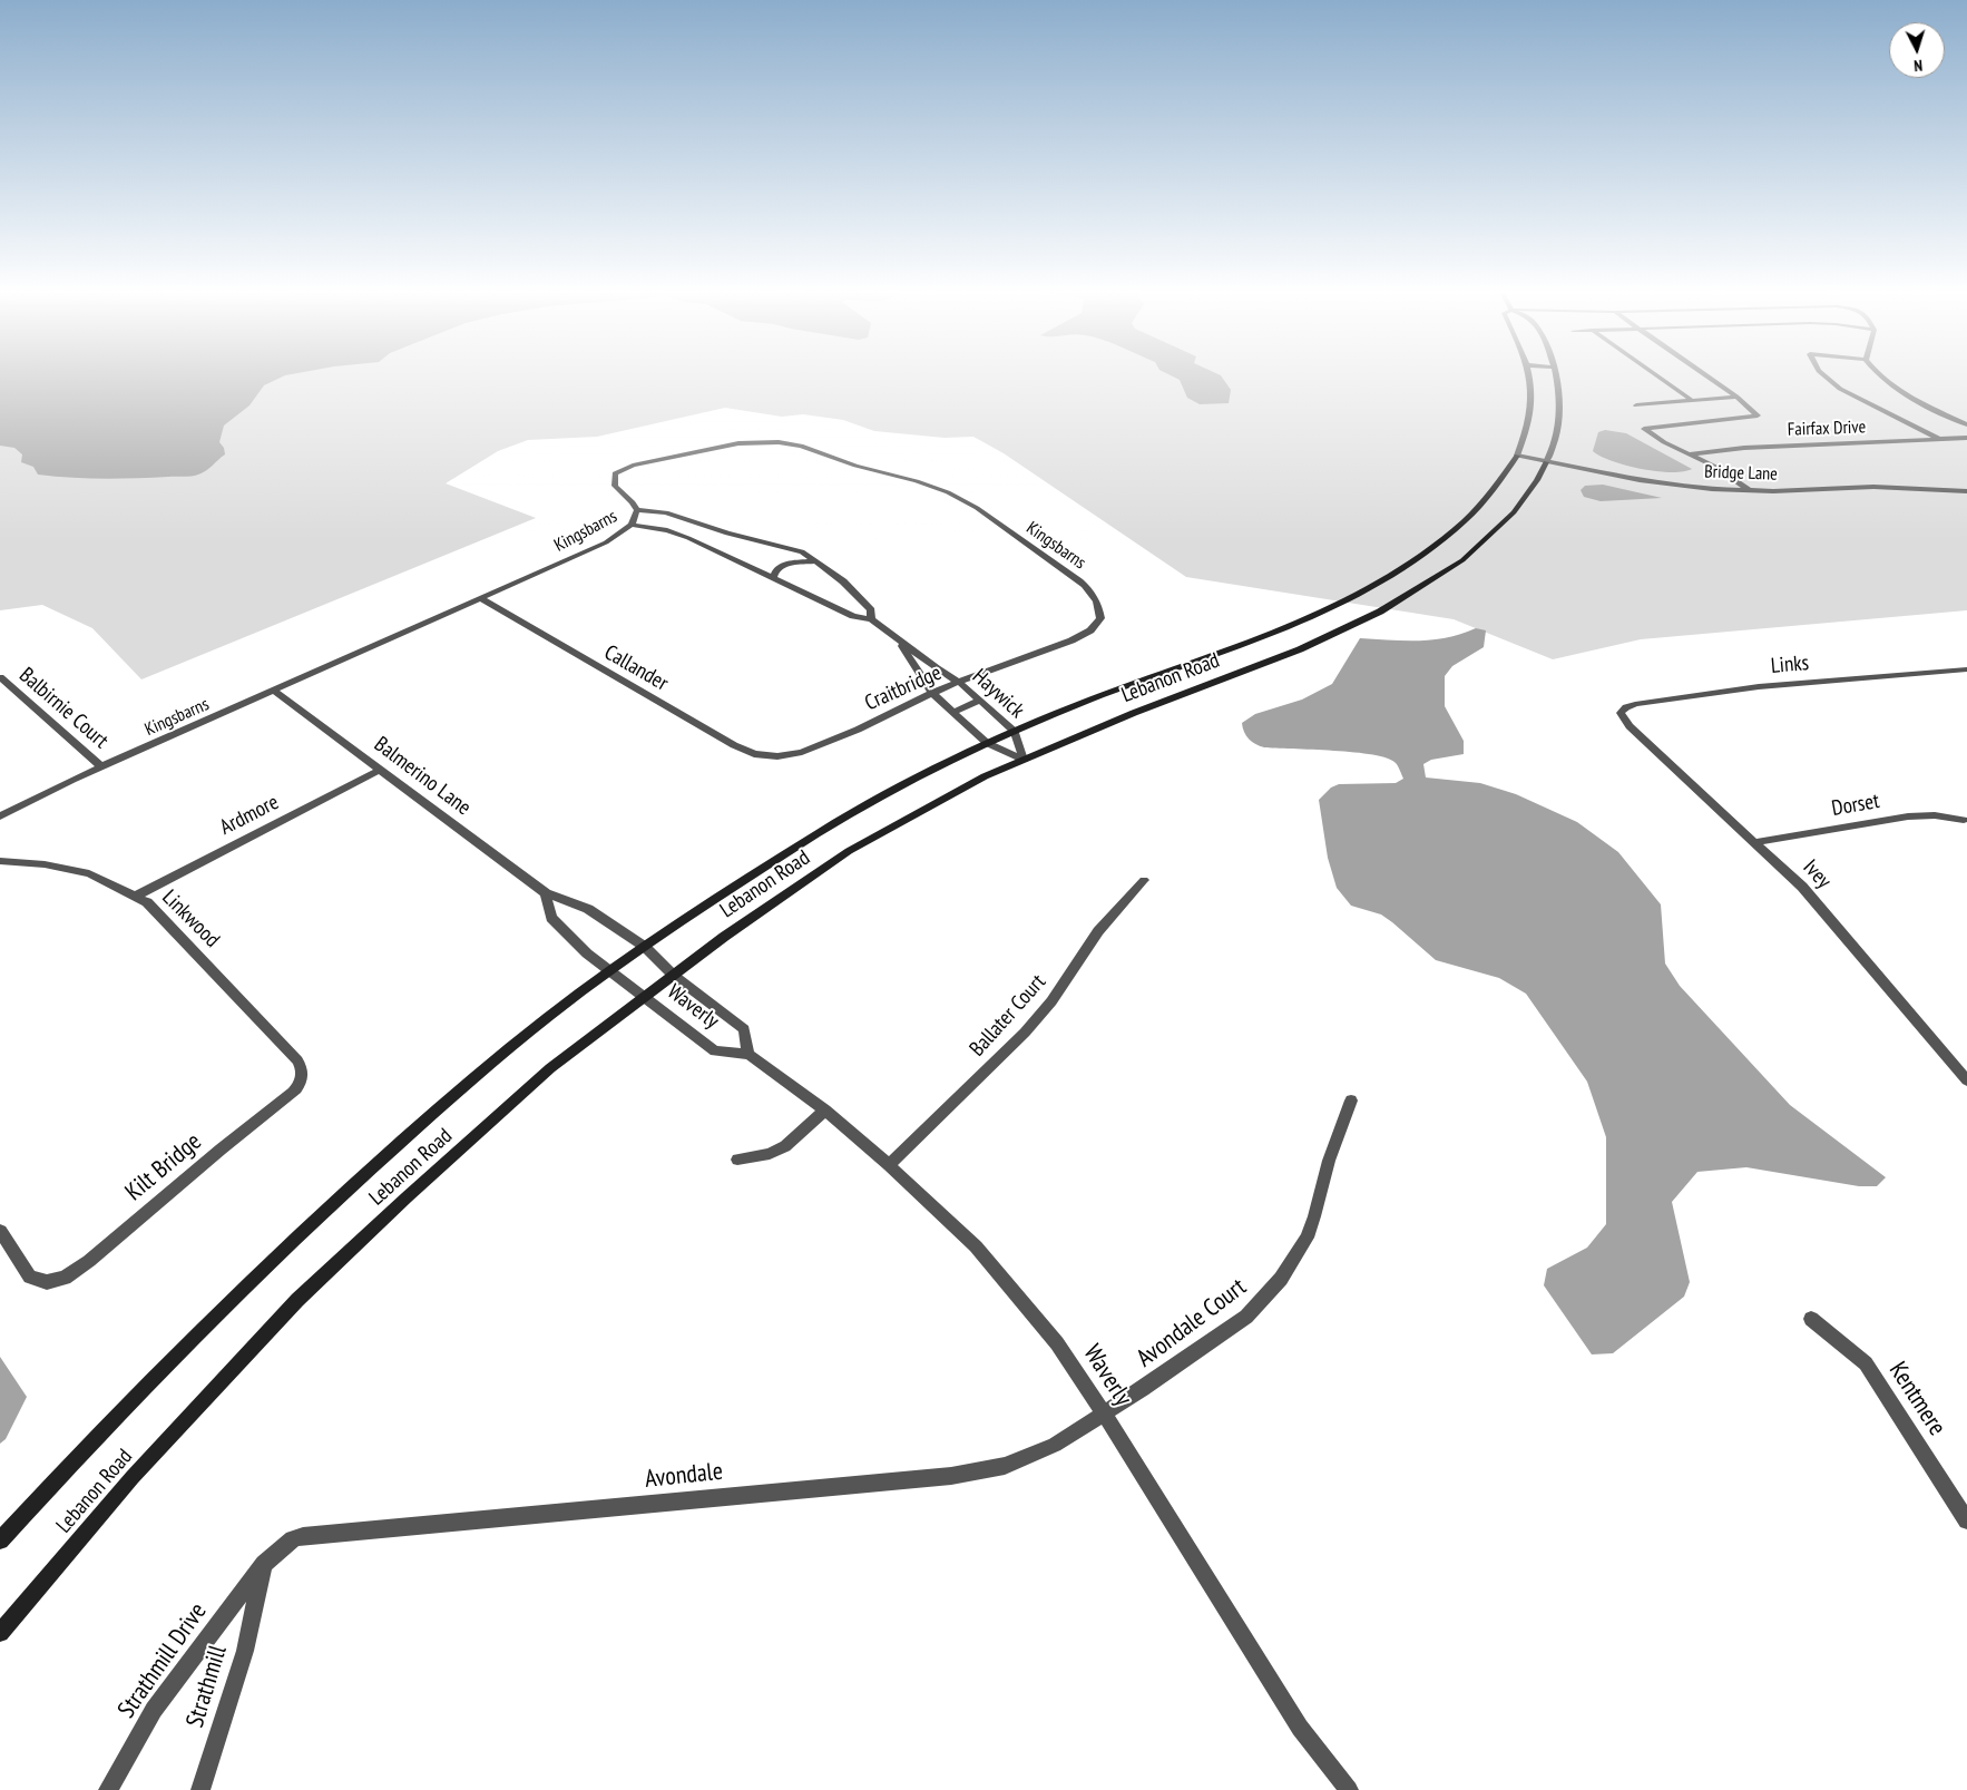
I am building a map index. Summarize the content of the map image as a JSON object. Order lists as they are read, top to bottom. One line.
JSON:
{"streets":{"main road":["Lebanon Road"],"street":["Fairfax Drive","Bridge Lane","Kingsbarns","Links","Callander","Craitbridge","Haywick","Balbirnie Court","Balmerino Lane","Dorset","Ardmore","Ivey","Linkwood","Waverly","Ballater Court","Kilt Bridge","Avondale Court","Kentmere","Avondale","Strathmill Drive","Strathmill"]},"crossings":[["Bridge Lane","Lebanon Road"],["Kingsbarns","Callander"],["Kingsbarns","Craitbridge"],["Kingsbarns","Haywick"],["Kingsbarns","Balbirnie Court"],["Kingsbarns","Balmerino Lane"],["Links","Ivey"],["Callander","Craitbridge"],["Lebanon Road","Haywick"],["Lebanon Road","Balmerino Lane"],["Lebanon Road","Waverly"],["Craitbridge","Haywick"],["Balmerino Lane","Ardmore"],["Balmerino Lane","Waverly"],["Dorset","Ivey"],["Ardmore","Linkwood"],["Linkwood","Kilt Bridge"],["Waverly","Ballater Court"],["Waverly","Avondale Court"],["Waverly","Avondale"],["Avondale Court","Avondale"],["Avondale","Strathmill Drive"],["Avondale","Strathmill"],["Strathmill Drive","Strathmill"]],"north":"bottom"}
